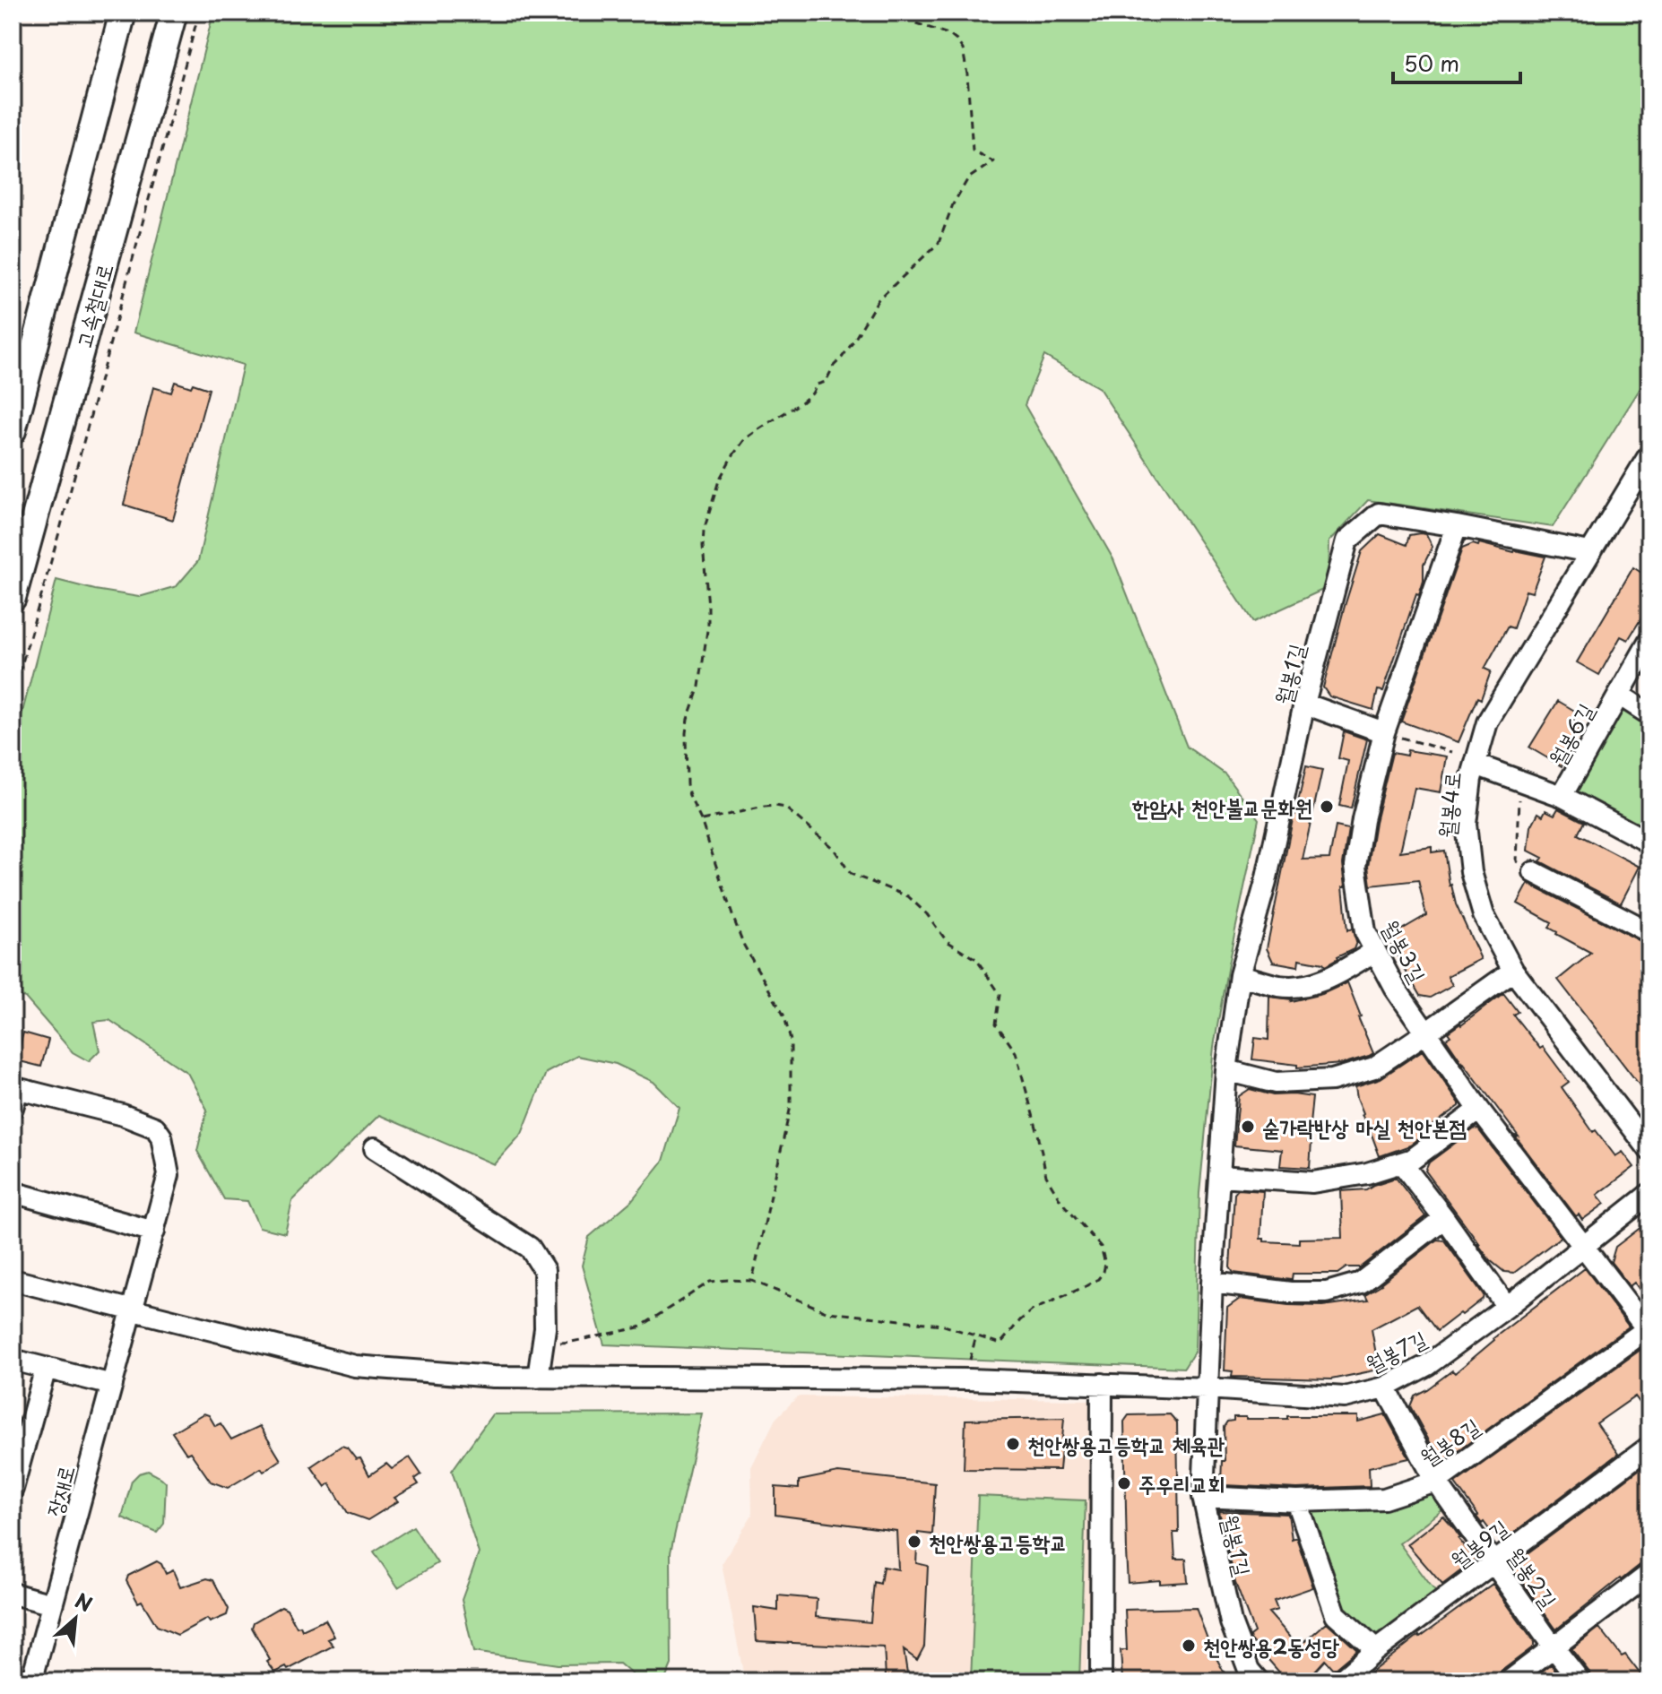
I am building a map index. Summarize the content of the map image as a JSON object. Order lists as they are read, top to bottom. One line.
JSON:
{"streets":{"main road":["고속철대로"],"street":["월봉1길","월봉6길","월봉4로","월봉3길","월봉7길","월봉8길","장재로","월봉9길","월봉2길"]},"crossings":[["월봉1길","월봉4로"],["월봉1길","월봉3길"],["월봉1길","월봉7길"],["월봉1길","월봉8길"],["월봉6길","월봉4로"],["월봉3길","월봉7길"],["월봉3길","월봉8길"],["월봉7길","장재로"],["월봉7길","월봉2길"],["월봉8길","월봉2길"],["월봉9길","월봉2길"]],"places":["한암사 천안불교문화원","숟가락반상 마실 천안본점","천안쌍용고등학교 체육관","주우리교회","천안쌍용고등학교","천안쌍용2동성당"],"scale_bar":"50 m","north":"top right"}
